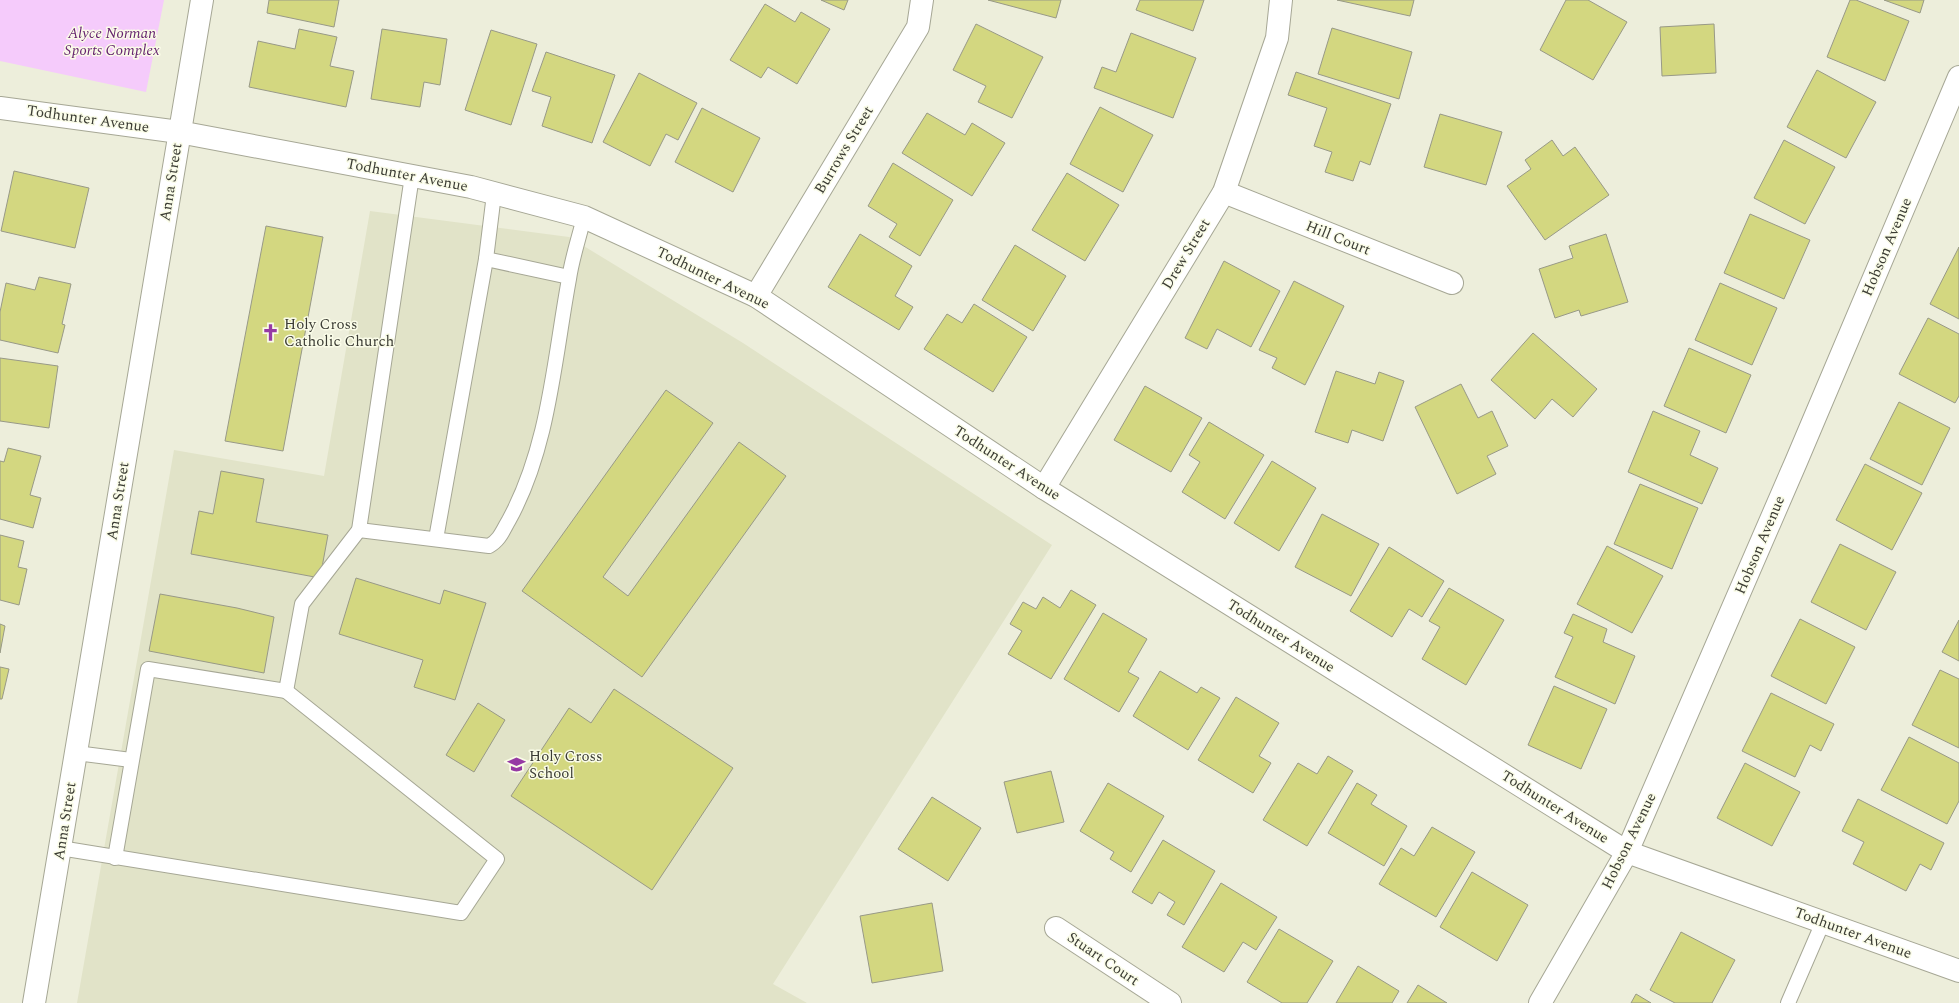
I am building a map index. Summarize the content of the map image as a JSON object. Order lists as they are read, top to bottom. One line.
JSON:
{"streets":{"street":["Todhunter Avenue","Burrows Street","Anna Street","Hill Court","Hobson Avenue","Drew Street","Stuart Court"]},"crossings":[["Todhunter Avenue","Burrows Street"],["Todhunter Avenue","Anna Street"],["Todhunter Avenue","Hobson Avenue"],["Todhunter Avenue","Drew Street"],["Hill Court","Drew Street"]],"parks":["Alyce Norman Sports Complex"],"places":{"church":["Holy Cross Catholic Church"],"school or university":["Holy Cross School"]}}
